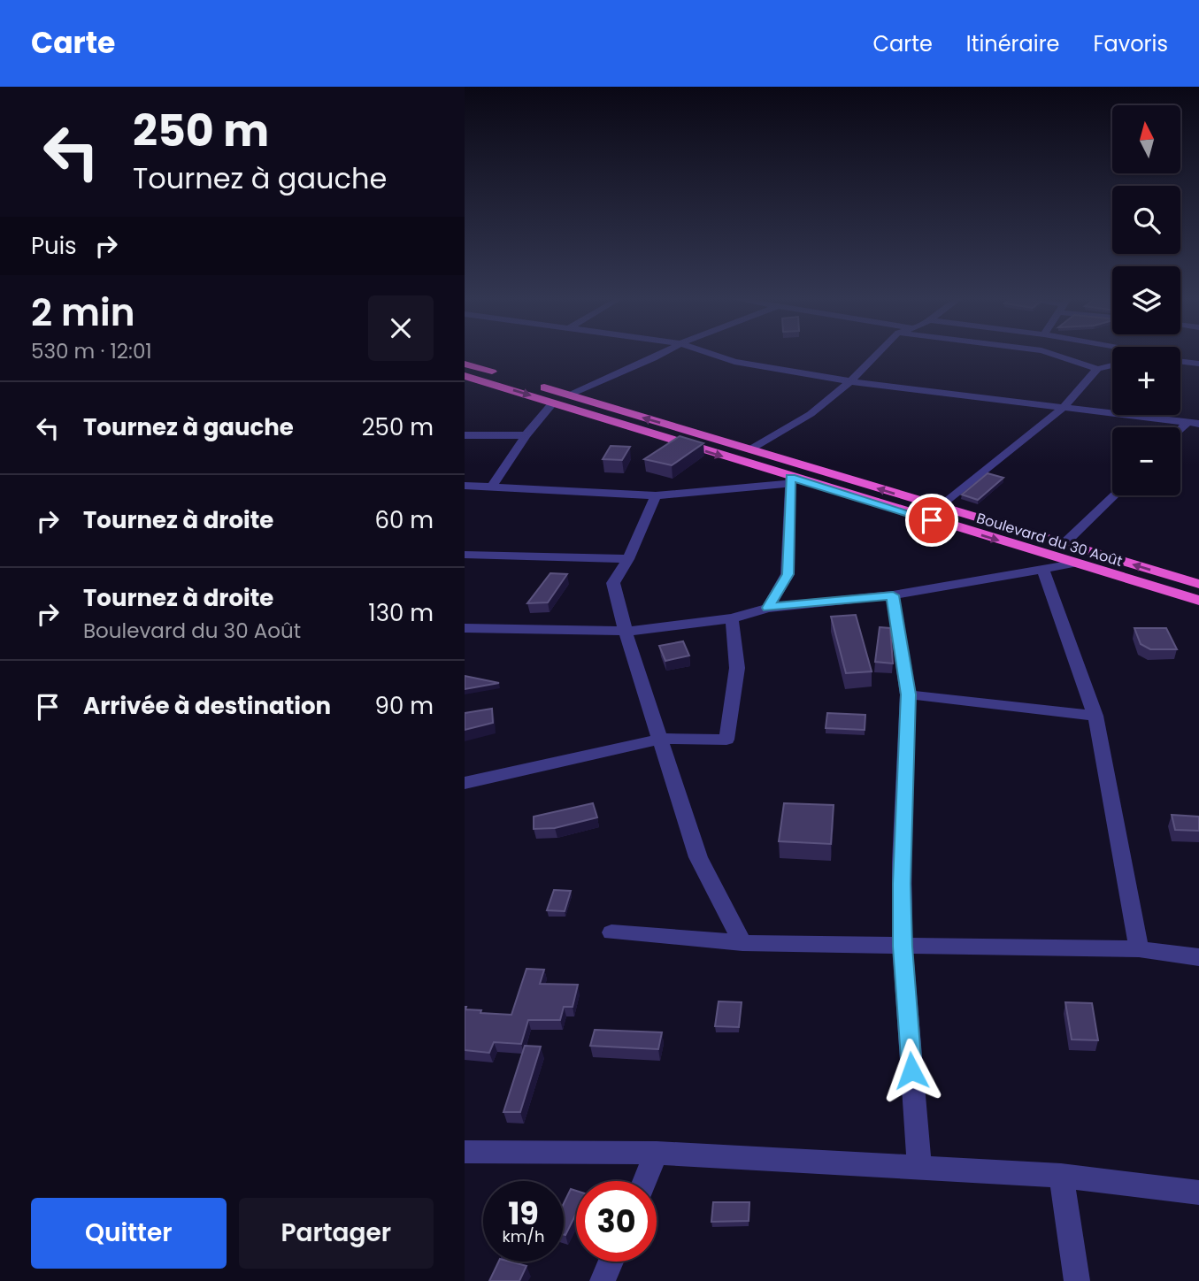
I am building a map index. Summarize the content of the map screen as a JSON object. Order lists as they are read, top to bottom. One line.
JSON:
{"streets":{"highway":["Boulevard du 30 Août"]},"north":"top","page":{"header":"Carte","nav":["Carte","Itinéraire","Favoris"],"turn":["250 m","Tournez à gauche"],"map_buttons":["+","−"],"then":"Puis","heading":["2 min","530 m · 12:01"],"list":[{"name":"Tournez à gauche","value":"250 m"},{"name":"Tournez à droite","value":"60 m"},{"name":"Tournez à droite","note":"Boulevard du 30 Août","value":"130 m"},{"name":"Arrivée à destination","value":"90 m"}],"speed":"19 km/h","limit":"30","buttons":["Quitter","Partager"]}}
